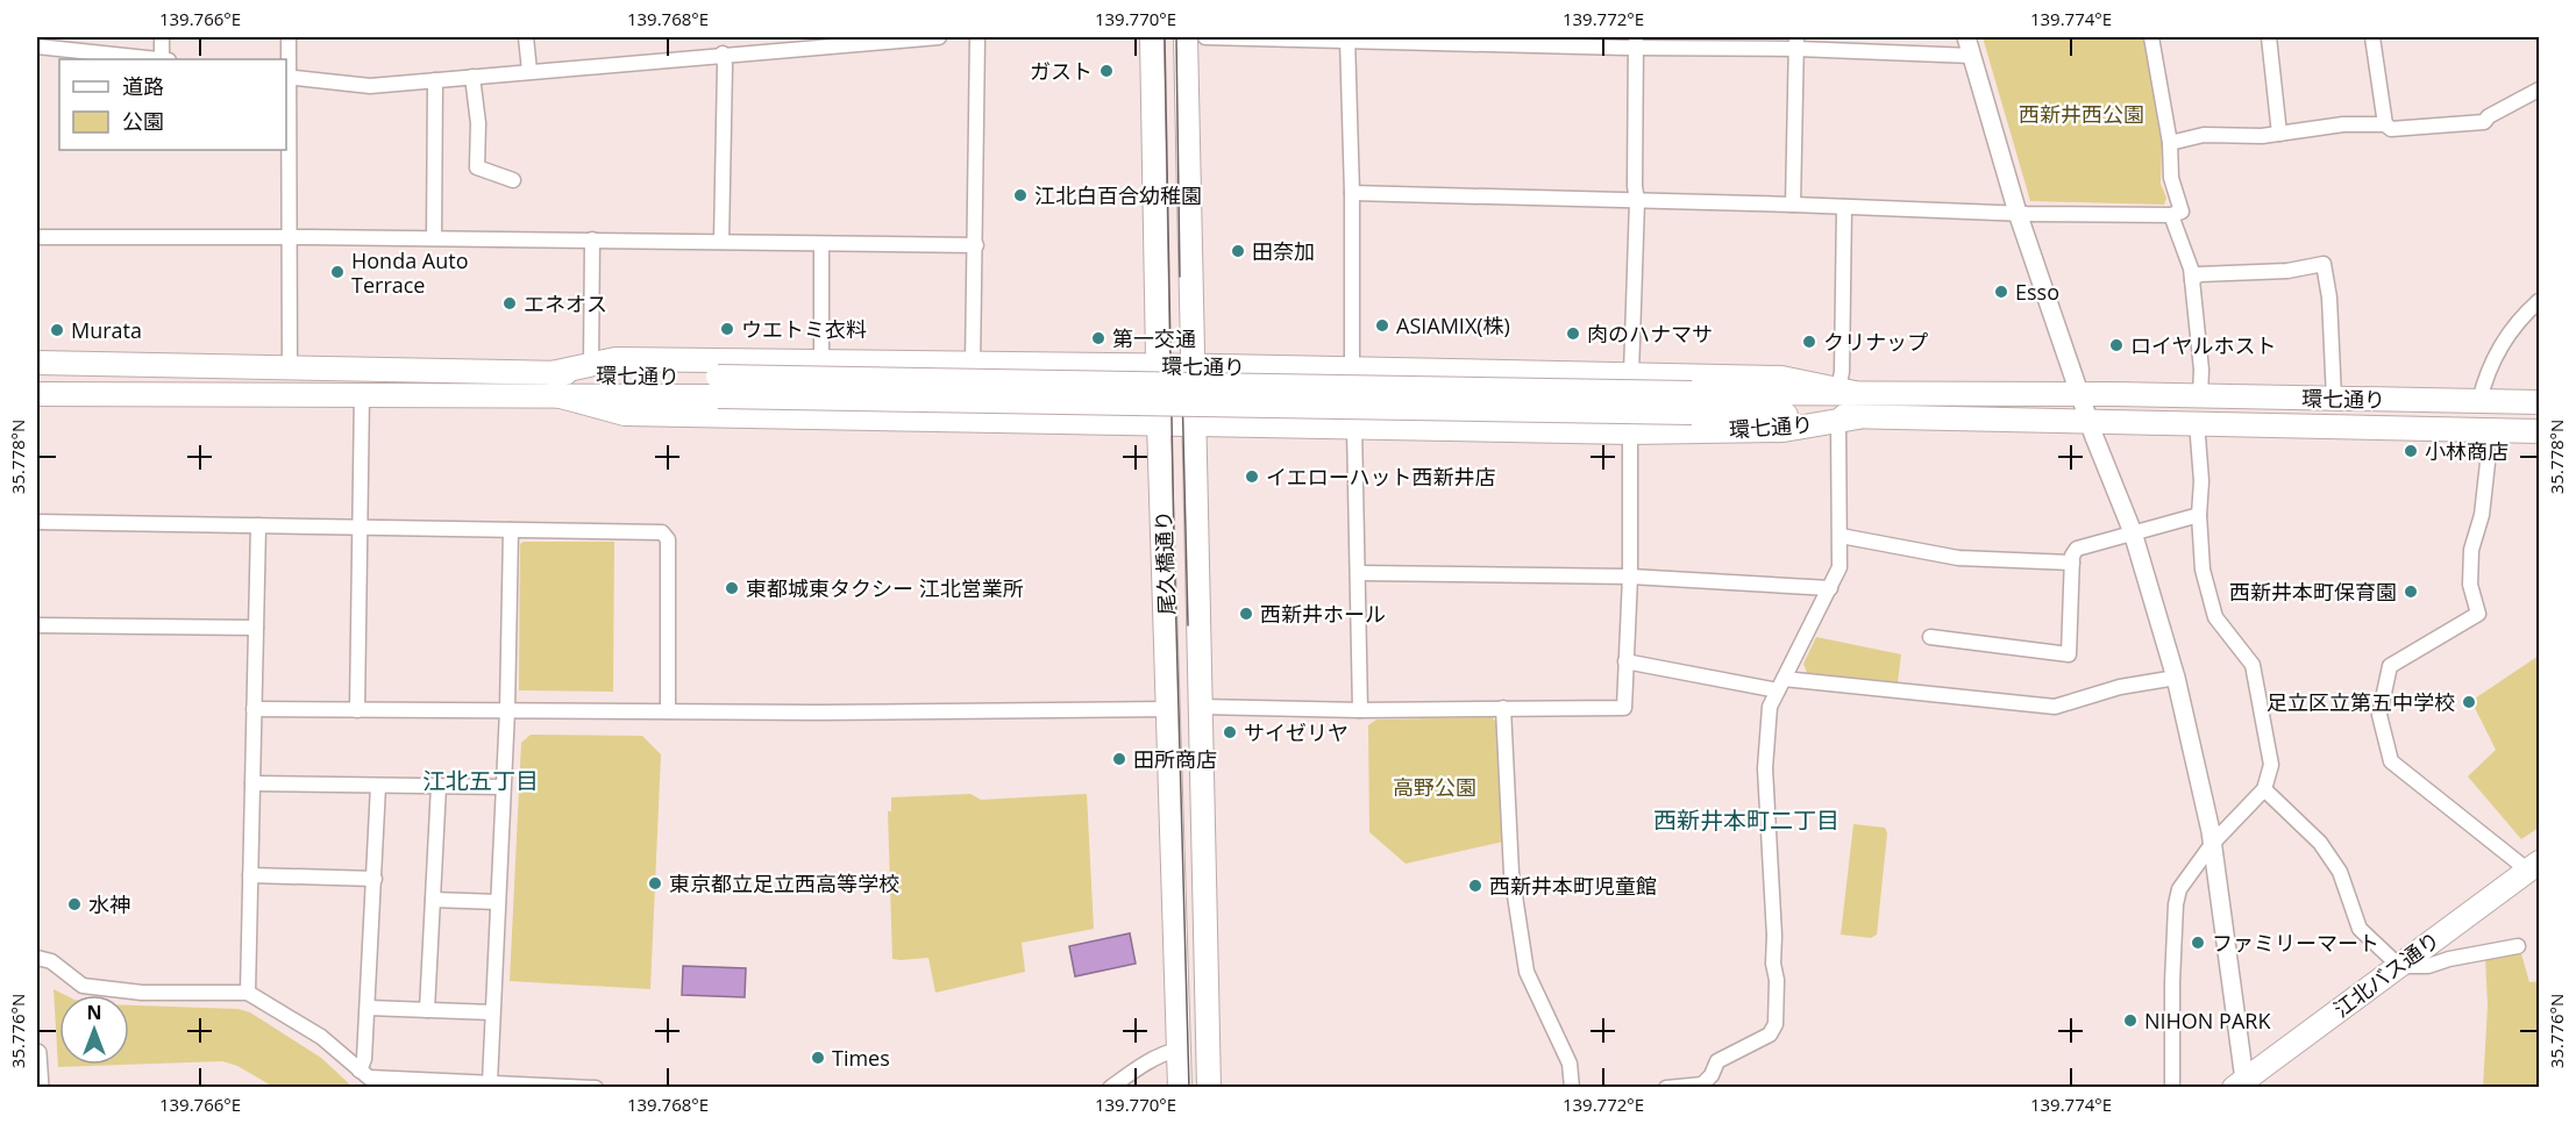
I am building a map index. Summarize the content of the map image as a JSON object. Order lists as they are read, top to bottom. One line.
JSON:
{"streets":{"main road":["環七通り","尾久橋通り","江北バス通り"]},"crossings":[["環七通り","尾久橋通り"]],"districts":["江北五丁目","西新井本町二丁目"],"parks":["西新井西公園","高野公園"],"places":["ガスト","江北白百合幼稚園","田奈加","Honda Auto Terrace","Esso","エネオス","ASIAMIX(株)","ウエトミ衣料","Murata","肉のハナマサ","第一交通","クリナップ","ロイヤルホスト","小林商店","イエローハット西新井店","東都城東タクシー 江北営業所","西新井本町保育園","西新井ホール","足立区立第五中学校","サイゼリヤ","田所商店","東京都立足立西高等学校","西新井本町児童館","水神","ファミリーマート","NIHON PARK","Times"],"legend":["道路","公園"],"north":"top","coordinates":["139.766°E","139.768°E","139.770°E","139.772°E","139.774°E","35.778°N","35.776°N"]}
